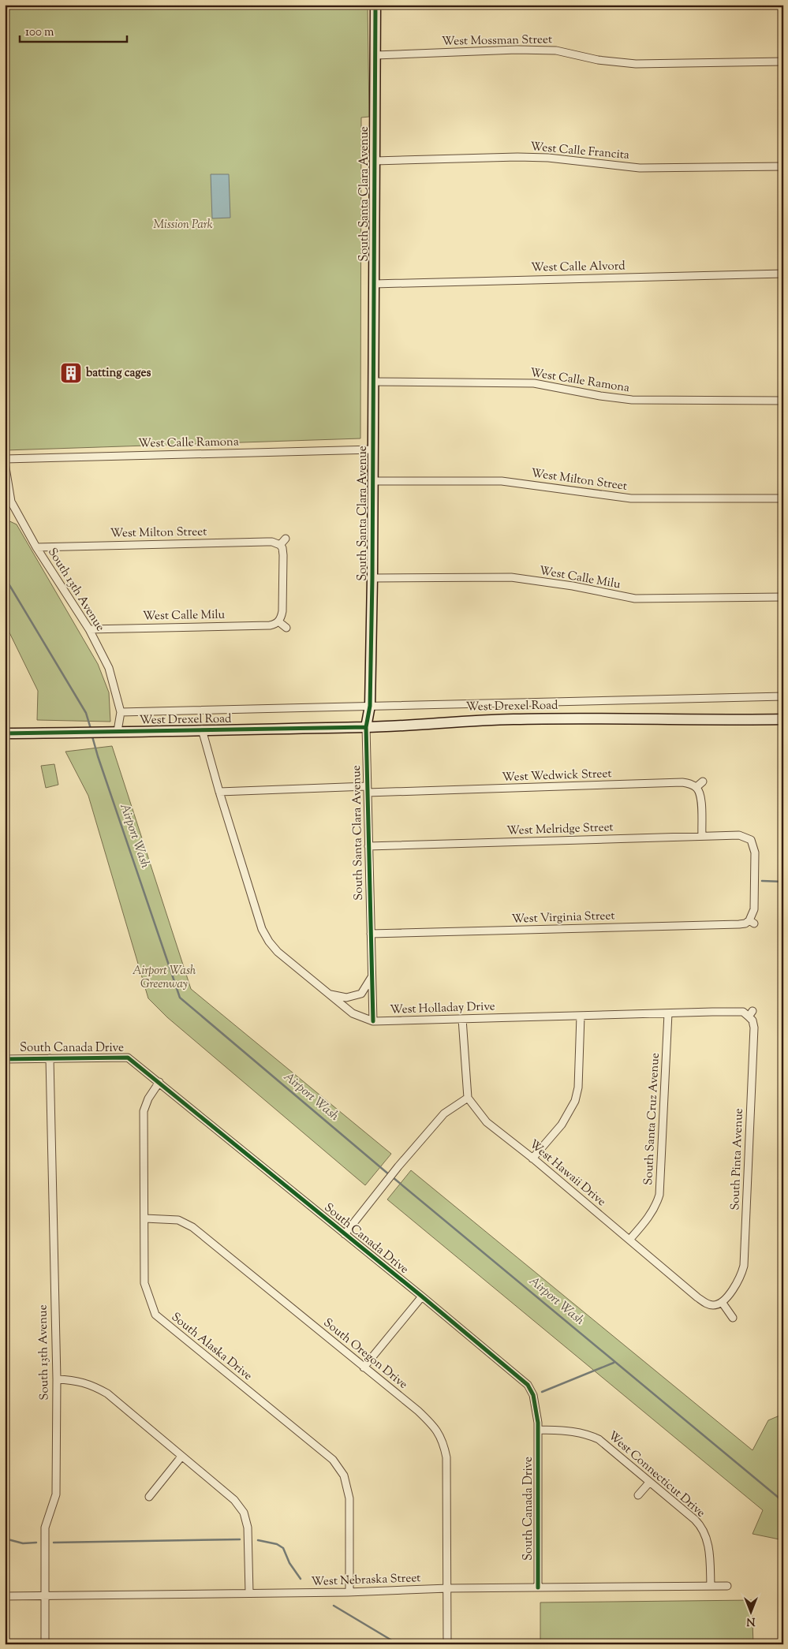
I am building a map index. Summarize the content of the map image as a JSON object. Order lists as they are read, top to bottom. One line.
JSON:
{"streets":{"street":["West Mossman Street","West Calle Francita","South Santa Clara Avenue","West Calle Alvord","West Calle Ramona","West Milton Street","West Calle Milu","South 13th Avenue","West Drexel Road","West Wedwick Street","West Melridge Street","West Virginia Street","West Holladay Drive","South Canada Drive","South Santa Cruz Avenue","South Pinta Avenue","West Hawaii Drive","South Alaska Drive","South Oregon Drive","West Connecticut Drive","West Nebraska Street"]},"crossings":[["West Mossman Street","South Santa Clara Avenue"],["West Calle Francita","South Santa Clara Avenue"],["South Santa Clara Avenue","West Calle Alvord"],["South Santa Clara Avenue","West Calle Ramona"],["South Santa Clara Avenue","West Milton Street"],["South Santa Clara Avenue","West Calle Milu"],["South Santa Clara Avenue","West Drexel Road"],["South Santa Clara Avenue","West Wedwick Street"],["South Santa Clara Avenue","West Melridge Street"],["South Santa Clara Avenue","West Virginia Street"],["South Santa Clara Avenue","West Holladay Drive"],["West Milton Street","South 13th Avenue"],["West Calle Milu","South 13th Avenue"],["South 13th Avenue","West Drexel Road"],["South 13th Avenue","South Canada Drive"],["South 13th Avenue","West Nebraska Street"],["West Drexel Road","West Holladay Drive"],["West Wedwick Street","West Holladay Drive"],["West Melridge Street","West Virginia Street"],["West Holladay Drive","South Santa Cruz Avenue"],["West Holladay Drive","South Pinta Avenue"],["South Canada Drive","South Alaska Drive"],["South Canada Drive","West Connecticut Drive"],["South Canada Drive","West Nebraska Street"],["South Santa Cruz Avenue","West Hawaii Drive"],["South Pinta Avenue","West Hawaii Drive"],["South Alaska Drive","South Oregon Drive"],["South Alaska Drive","West Nebraska Street"],["South Oregon Drive","West Nebraska Street"],["West Connecticut Drive","West Nebraska Street"]],"water":["Airport Wash"],"parks":["Mission Park","Airport Wash Greenway"],"places":{"building":["batting cages"]},"scale_bar":"100 m","north":"bottom"}
